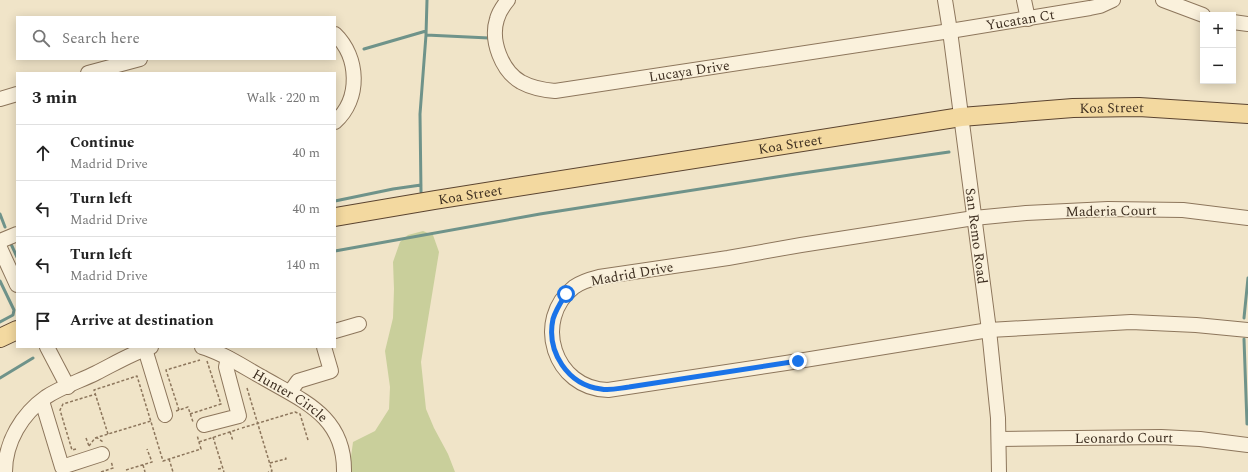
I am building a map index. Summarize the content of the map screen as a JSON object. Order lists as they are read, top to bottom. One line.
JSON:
{"streets":{"main road":["Koa Street"],"street":["Yucatan Ct","Lucaya Drive","Maderia Court","San Remo Road","Madrid Drive","Hunter Circle","Leonardo Court"]},"crossings":[["Yucatan Ct","Lucaya Drive"],["Yucatan Ct","San Remo Road"],["Lucaya Drive","San Remo Road"],["Koa Street","San Remo Road"],["Maderia Court","San Remo Road"],["Maderia Court","Madrid Drive"],["San Remo Road","Madrid Drive"],["San Remo Road","Leonardo Court"]],"page":{"map_buttons":["+","−"],"search":"Search here","heading":["3 min","Walk · 220 m"],"list":[["Continue","Madrid Drive","40 m"],["Turn left","Madrid Drive","40 m"],["Turn left","Madrid Drive","140 m"],"Arrive at destination"]}}
